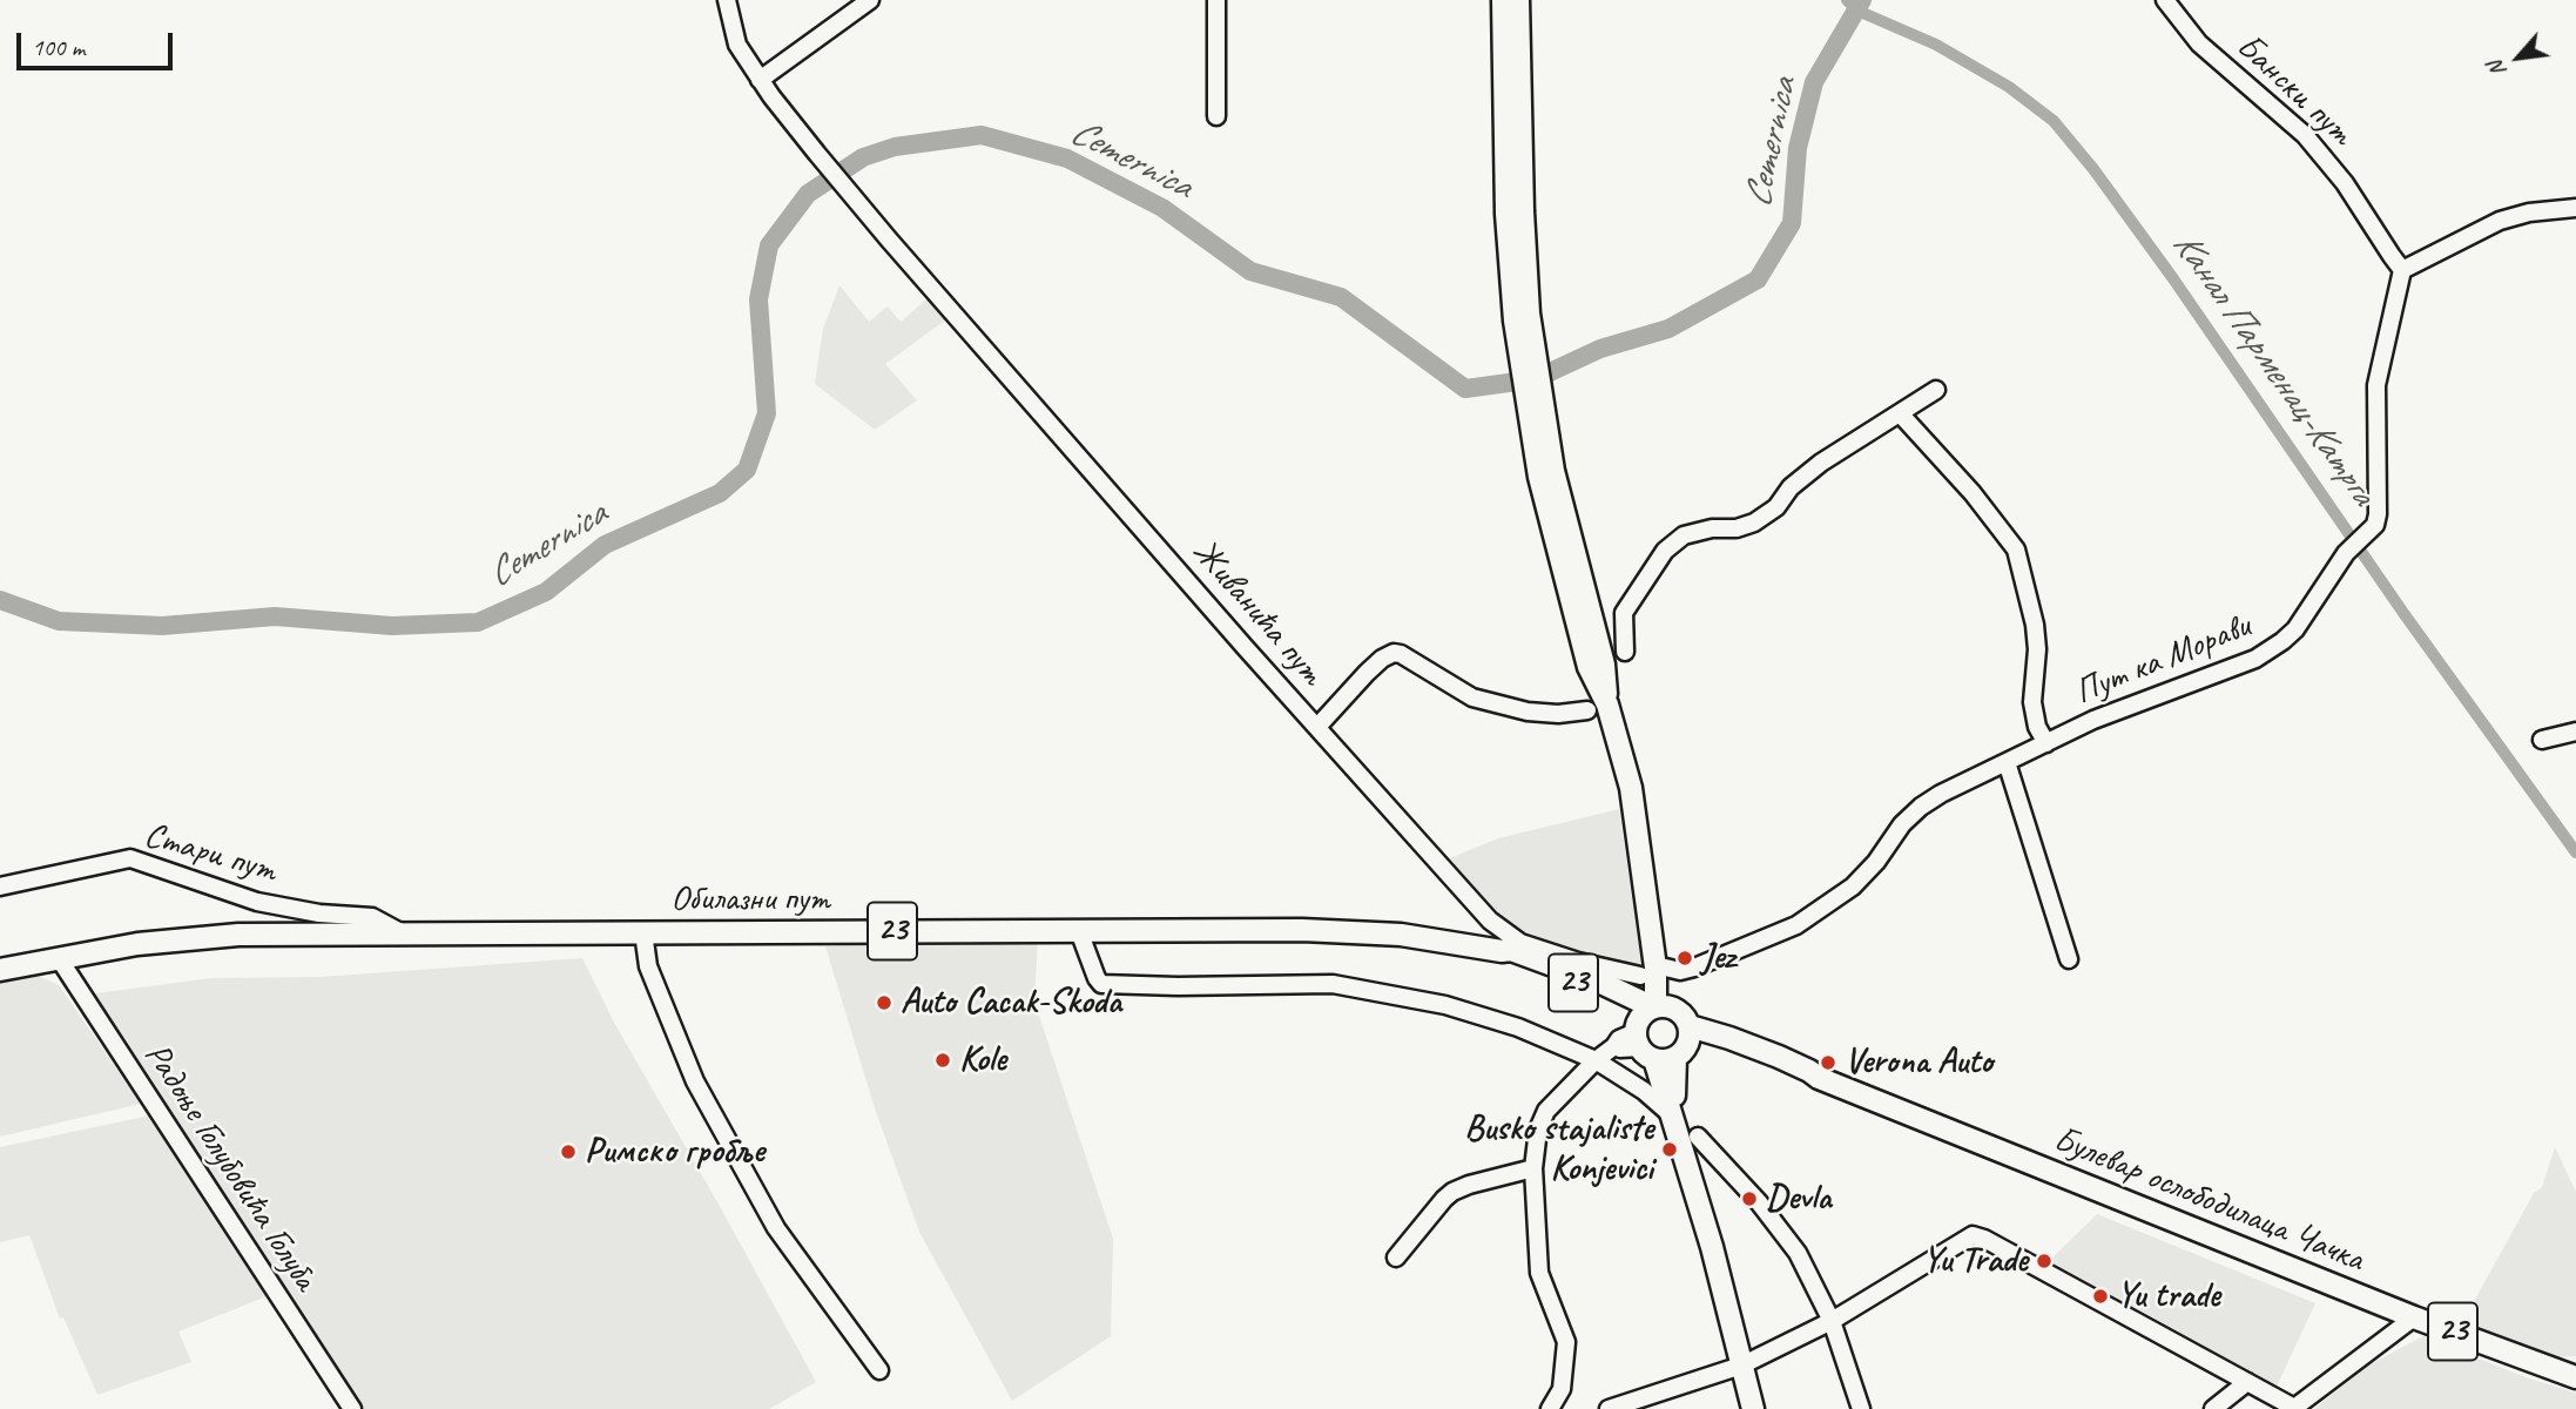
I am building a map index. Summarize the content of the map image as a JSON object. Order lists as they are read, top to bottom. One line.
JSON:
{"streets":{"main road":["Обилазни пут","23","Булевар ослободилаца Чачка"],"street":["Бански пут","Живанића пут","Пут ка Морави","Стари пут","Радоње Голубовића Голуба"]},"crossings":[["Бански пут","Пут ка Морави"],["Живанића пут","Пут ка Морави"],["Живанића пут","Обилазни пут"],["Живанића пут","23"],["Стари пут","Обилазни пут"],["Обилазни пут","23"],["Обилазни пут","Радоње Голубовића Голуба"],["23","Булевар ослободилаца Чачка"]],"water":["Cemernica","Канал Парменац-Катрга"],"places":["Jez","Auto Cacak-Skoda","Kole","Verona Auto","Busko stajaliste Konjevici","Римско гробље","Devla","Yu Trade","Yu trade"],"scale_bar":"100 m","north":"bottom left"}
